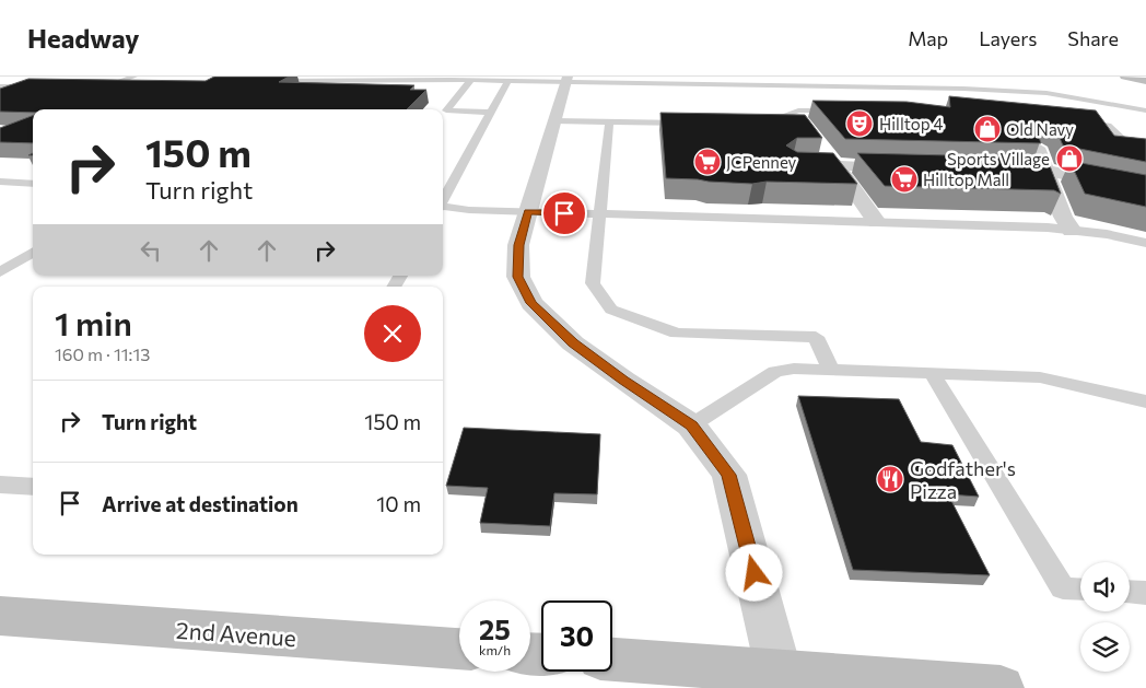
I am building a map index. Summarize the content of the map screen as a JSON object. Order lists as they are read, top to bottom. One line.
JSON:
{"streets":{"main road":["2nd Avenue"]},"places":{"theatre":["Hilltop 4"],"shop":["Old Navy","Sports Village"],"supermarket":["JCPenney","Hilltop Mall"],"restaurant":["Godfather's Pizza"]},"page":{"header":"Headway","nav":["Map","Layers","Share"],"turn":["150 m","Turn right"],"heading":["1 min","160 m · 11:13"],"list":[{"name":"Turn right","value":"150 m"},{"name":"Arrive at destination","value":"10 m"}],"speed":"25 km/h","limit":"30"}}
